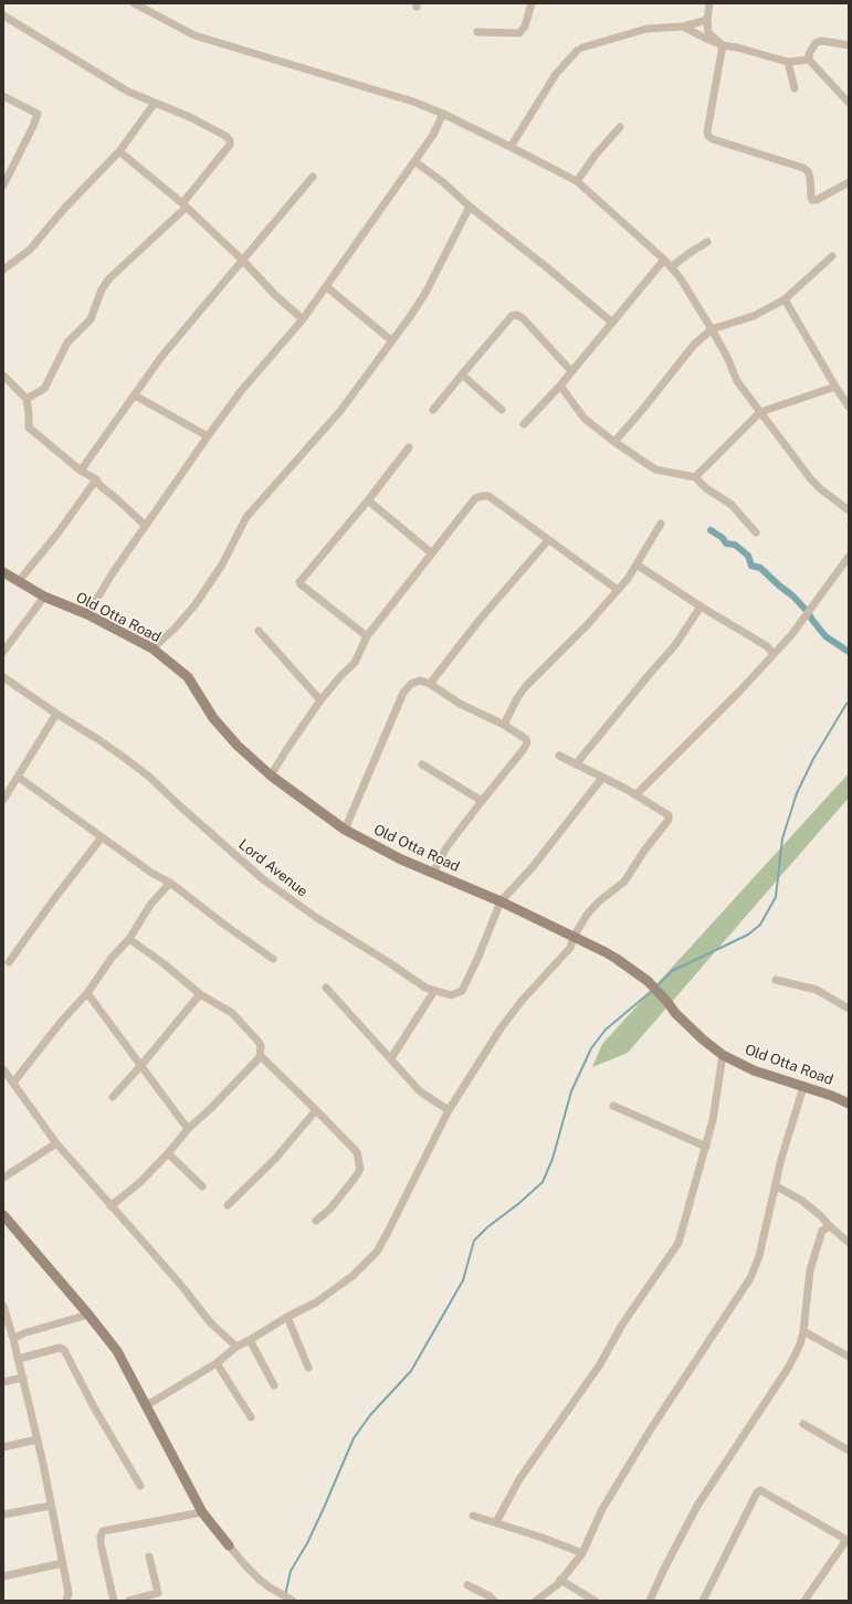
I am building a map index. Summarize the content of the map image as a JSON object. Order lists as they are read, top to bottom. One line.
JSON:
{"streets":{"street":["Old Otta Road","Lord Avenue"]},"crossings":[["Old Otta Road","Lord Avenue"]]}
